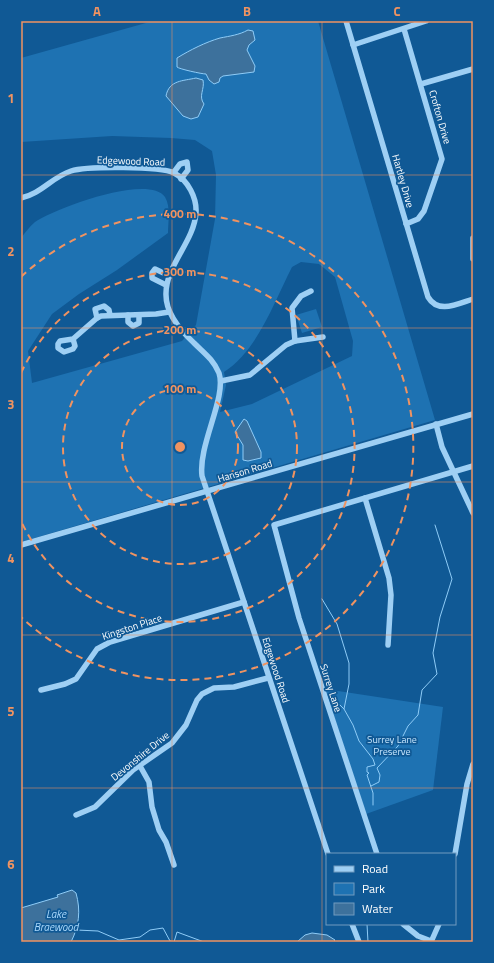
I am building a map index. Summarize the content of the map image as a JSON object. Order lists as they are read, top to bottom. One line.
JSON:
{"streets":{"street":["Crofton Drive","Edgewood Road","Hartley Drive","Hanson Road","Kingston Place","Surrey Lane","Devonshire Drive"]},"crossings":[["Crofton Drive","Hartley Drive"],["Edgewood Road","Hanson Road"],["Edgewood Road","Kingston Place"],["Edgewood Road","Devonshire Drive"]],"water":["Lake Braewood"],"parks":["Surrey Lane Preserve"],"legend":["Road","Park","Water"],"grid":{"columns":["A","B","C"],"rows":["1","2","3","4","5","6"]},"rings":["400 m","300 m","200 m","100 m"]}
